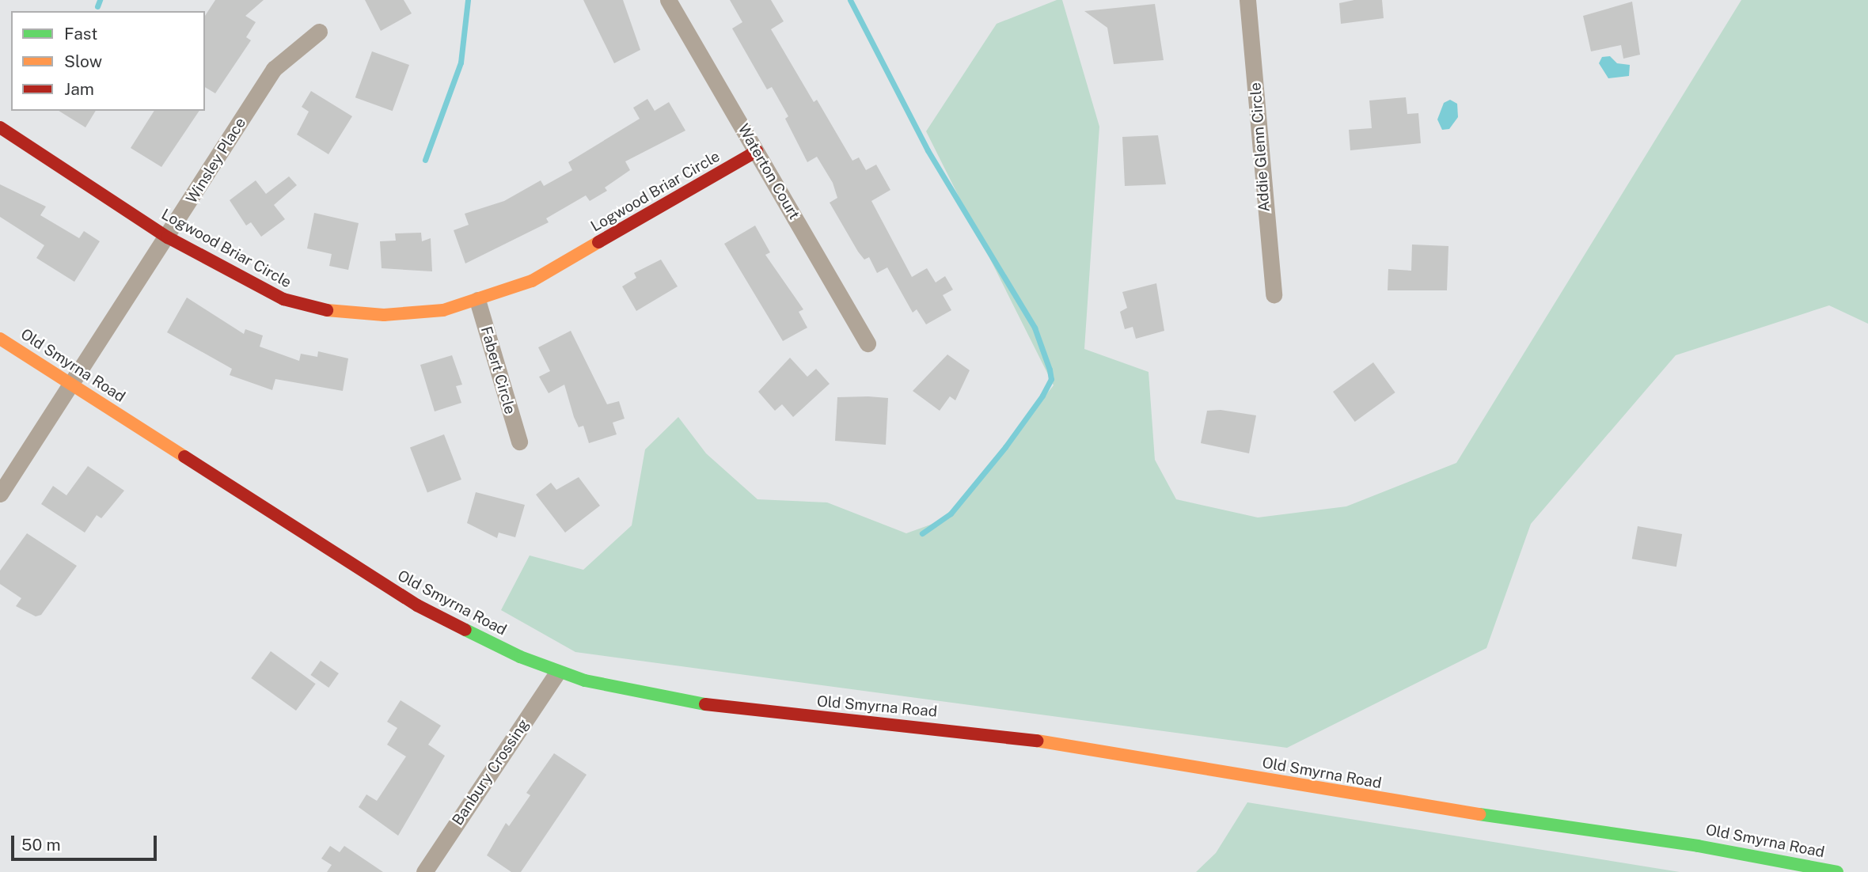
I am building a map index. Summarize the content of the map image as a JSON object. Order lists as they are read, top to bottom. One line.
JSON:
{"streets":{"street":["Addie Glenn Circle","Winsley Place","Waterton Court","Logwood Briar Circle","Old Smyrna Road","Fabert Circle","Banbury Crossing"]},"crossings":[["Winsley Place","Logwood Briar Circle"],["Winsley Place","Old Smyrna Road"],["Waterton Court","Logwood Briar Circle"],["Logwood Briar Circle","Fabert Circle"],["Old Smyrna Road","Banbury Crossing"]],"legend":["Fast","Slow","Jam"],"scale_bar":"50 m"}
